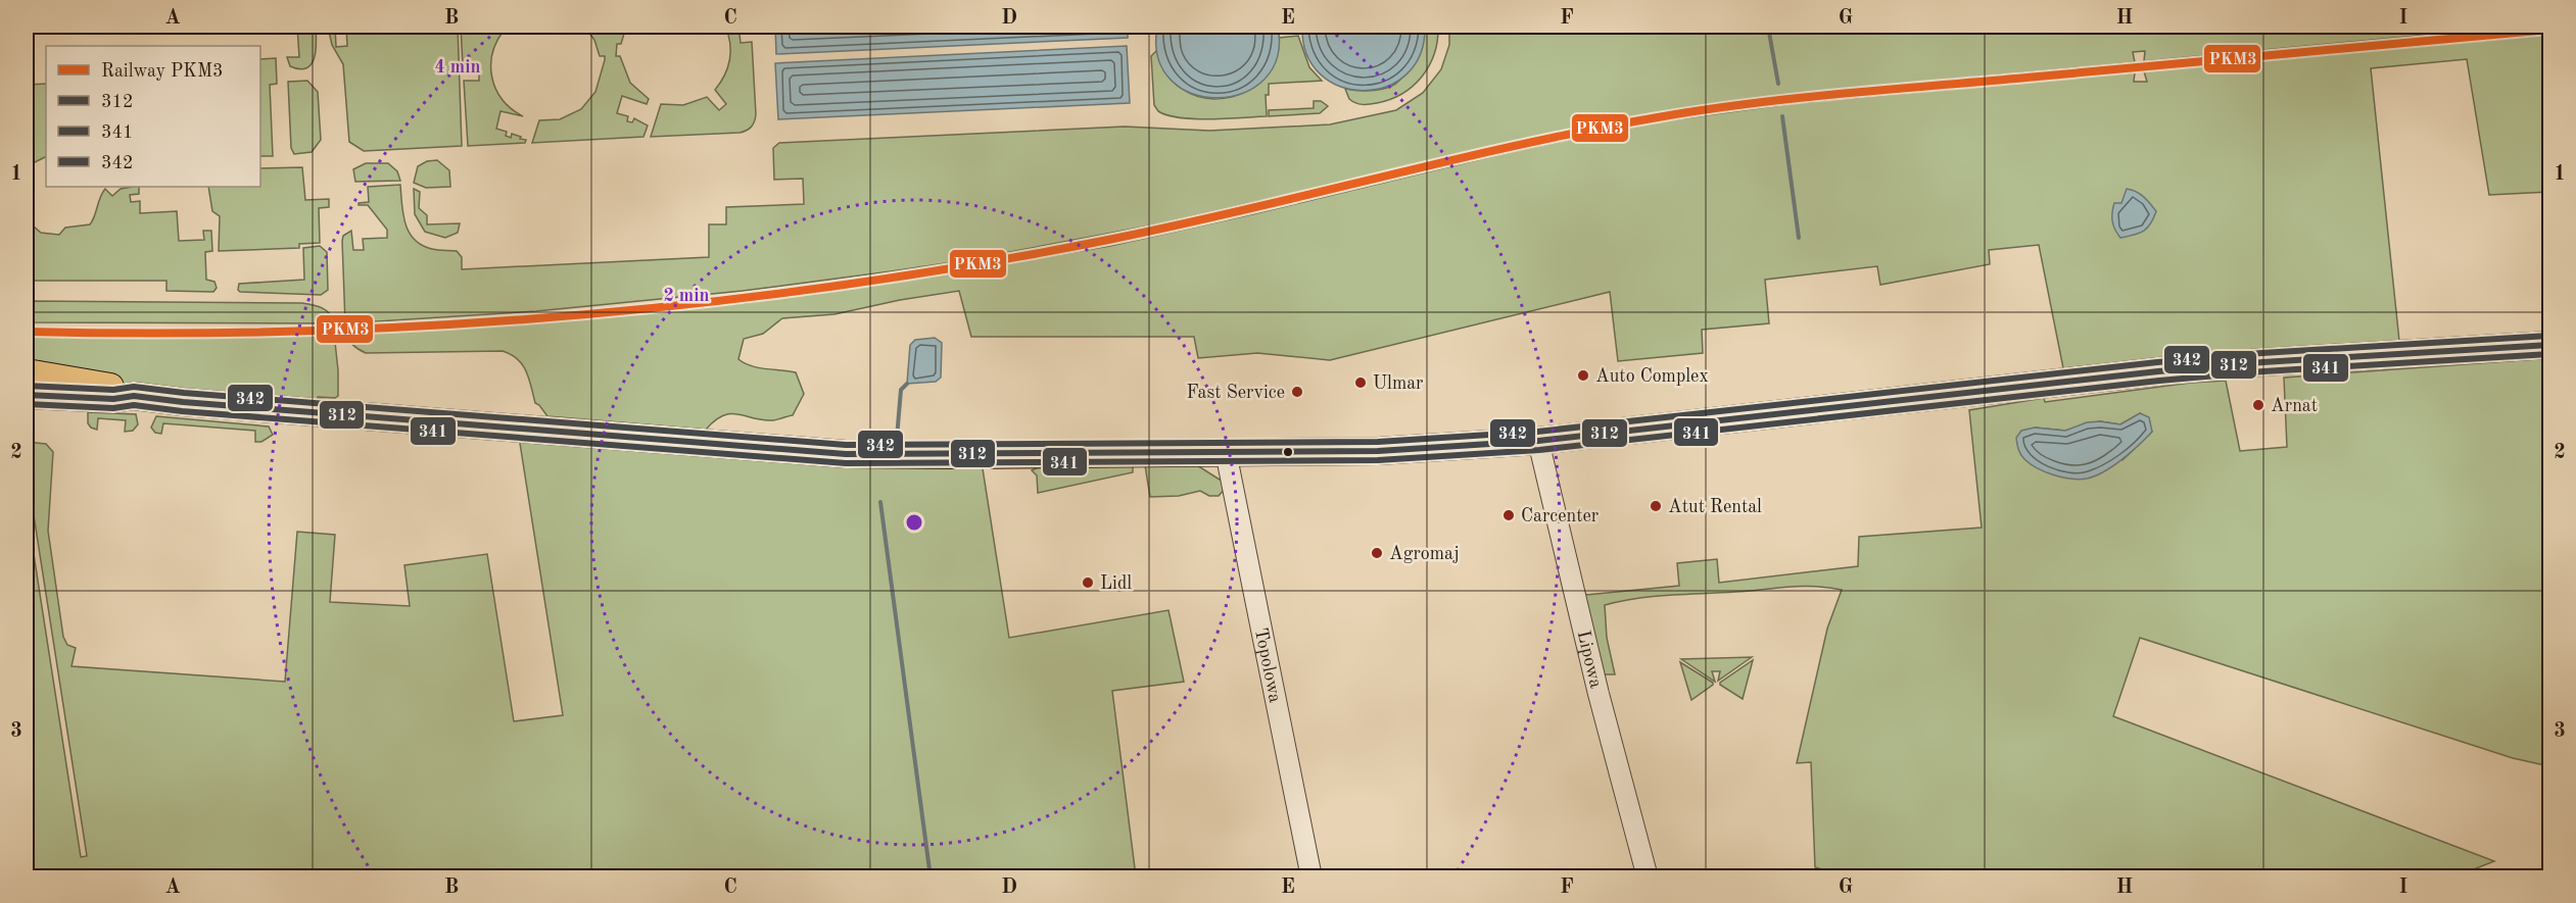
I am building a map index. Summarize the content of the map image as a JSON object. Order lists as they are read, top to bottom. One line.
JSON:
{"streets":{"street":["Lipowa","Topolowa"]},"places":["Auto Complex","Ulmar","Fast Service","Arnat","Atut Rental","Carcenter","Agromaj","Lidl"],"lines":["rail line PKM3","transit line 342","transit line 312","transit line 341"],"legend":["Railway PKM3","312","341","342"],"grid":{"columns":["A","B","C","D","E","F","G","H","I"],"rows":["1","2","3"]},"rings":["4 min","2 min"]}
